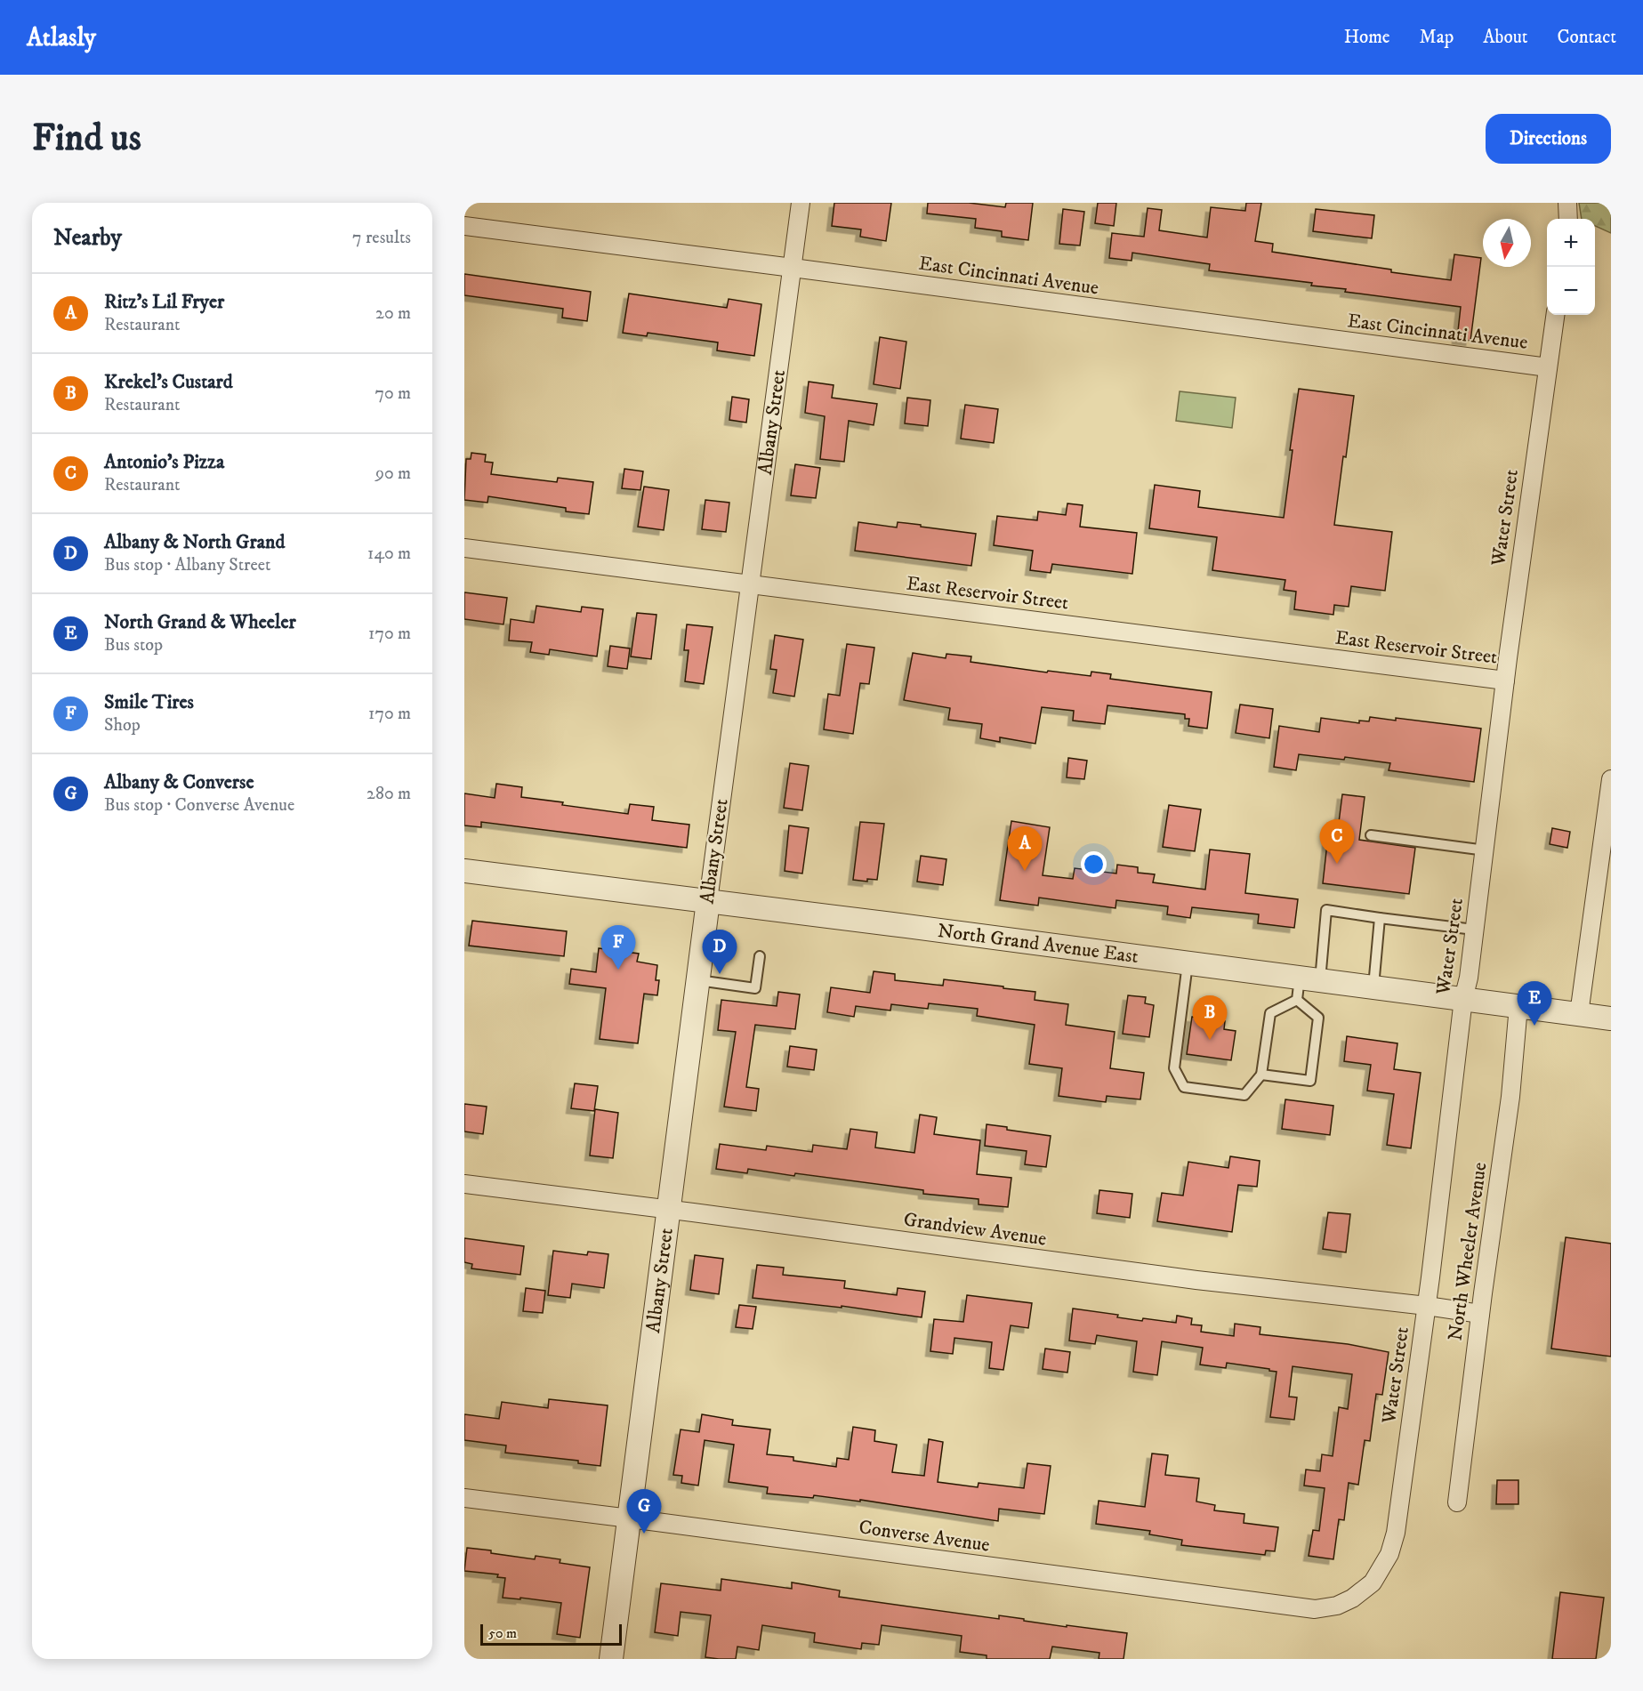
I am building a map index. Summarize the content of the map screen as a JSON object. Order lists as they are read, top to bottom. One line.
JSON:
{"streets":{"street":["East Cincinnati Avenue","Albany Street","Water Street","East Reservoir Street","North Grand Avenue East","Grandview Avenue","North Wheeler Avenue","Converse Avenue"]},"crossings":[["East Cincinnati Avenue","Albany Street"],["East Cincinnati Avenue","Water Street"],["Albany Street","East Reservoir Street"],["Albany Street","North Grand Avenue East"],["Albany Street","Grandview Avenue"],["Albany Street","Converse Avenue"],["Water Street","East Reservoir Street"],["Water Street","North Grand Avenue East"],["Water Street","Grandview Avenue"],["Water Street","Converse Avenue"],["North Grand Avenue East","North Wheeler Avenue"],["Grandview Avenue","North Wheeler Avenue"]],"scale_bar":"50 m","north":"bottom","page":{"header":"Atlasly","nav":["Home","Map","About","Contact"],"buttons":"Directions","title":"Find us","heading":["Nearby","7 results"],"map_buttons":["+","−"],"list":[{"mark":"A","name":"Ritz's Lil Fryer","note":"Restaurant","value":"20 m"},{"mark":"B","name":"Krekel's Custard","note":"Restaurant","value":"70 m"},{"mark":"C","name":"Antonio's Pizza","note":"Restaurant","value":"90 m"},{"mark":"D","name":"Albany & North Grand","note":"Bus stop · Albany Street","value":"140 m"},{"mark":"E","name":"North Grand & Wheeler","note":"Bus stop","value":"170 m"},{"mark":"F","name":"Smile Tires","note":"Shop","value":"170 m"},{"mark":"G","name":"Albany & Converse","note":"Bus stop · Converse Avenue","value":"280 m"}],"pins":["C","A","F","D","E","B","G"],"scale":"50 m"}}
